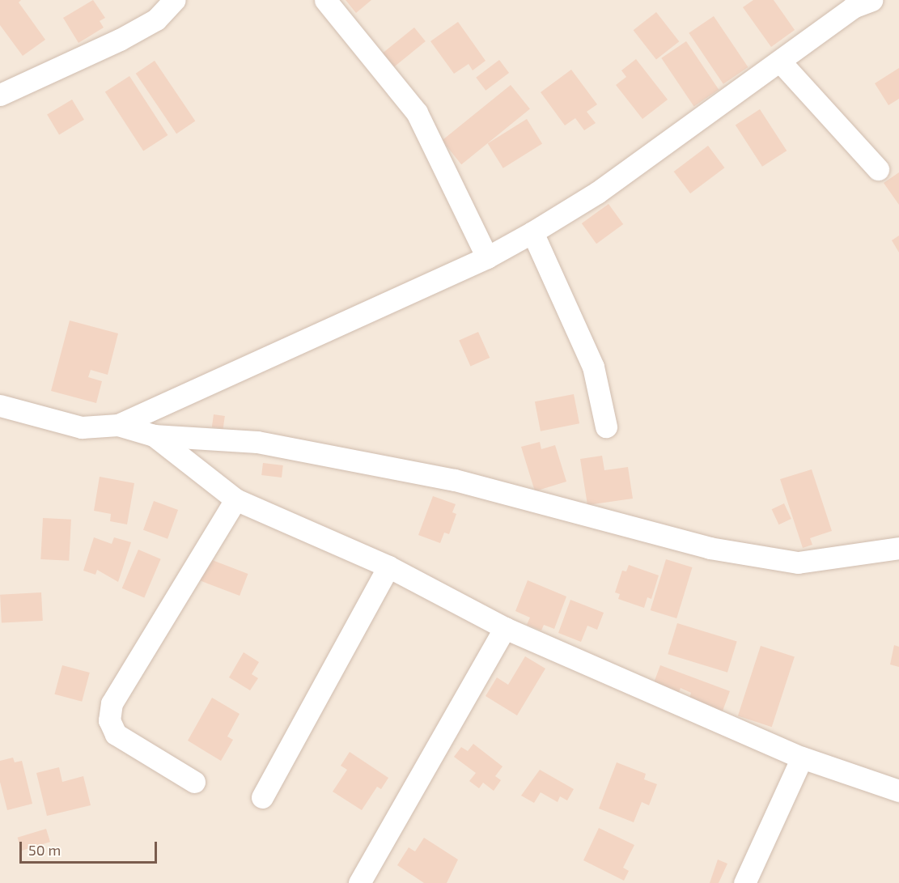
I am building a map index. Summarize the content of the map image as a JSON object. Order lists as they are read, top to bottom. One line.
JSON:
{"scale_bar":"50 m"}
